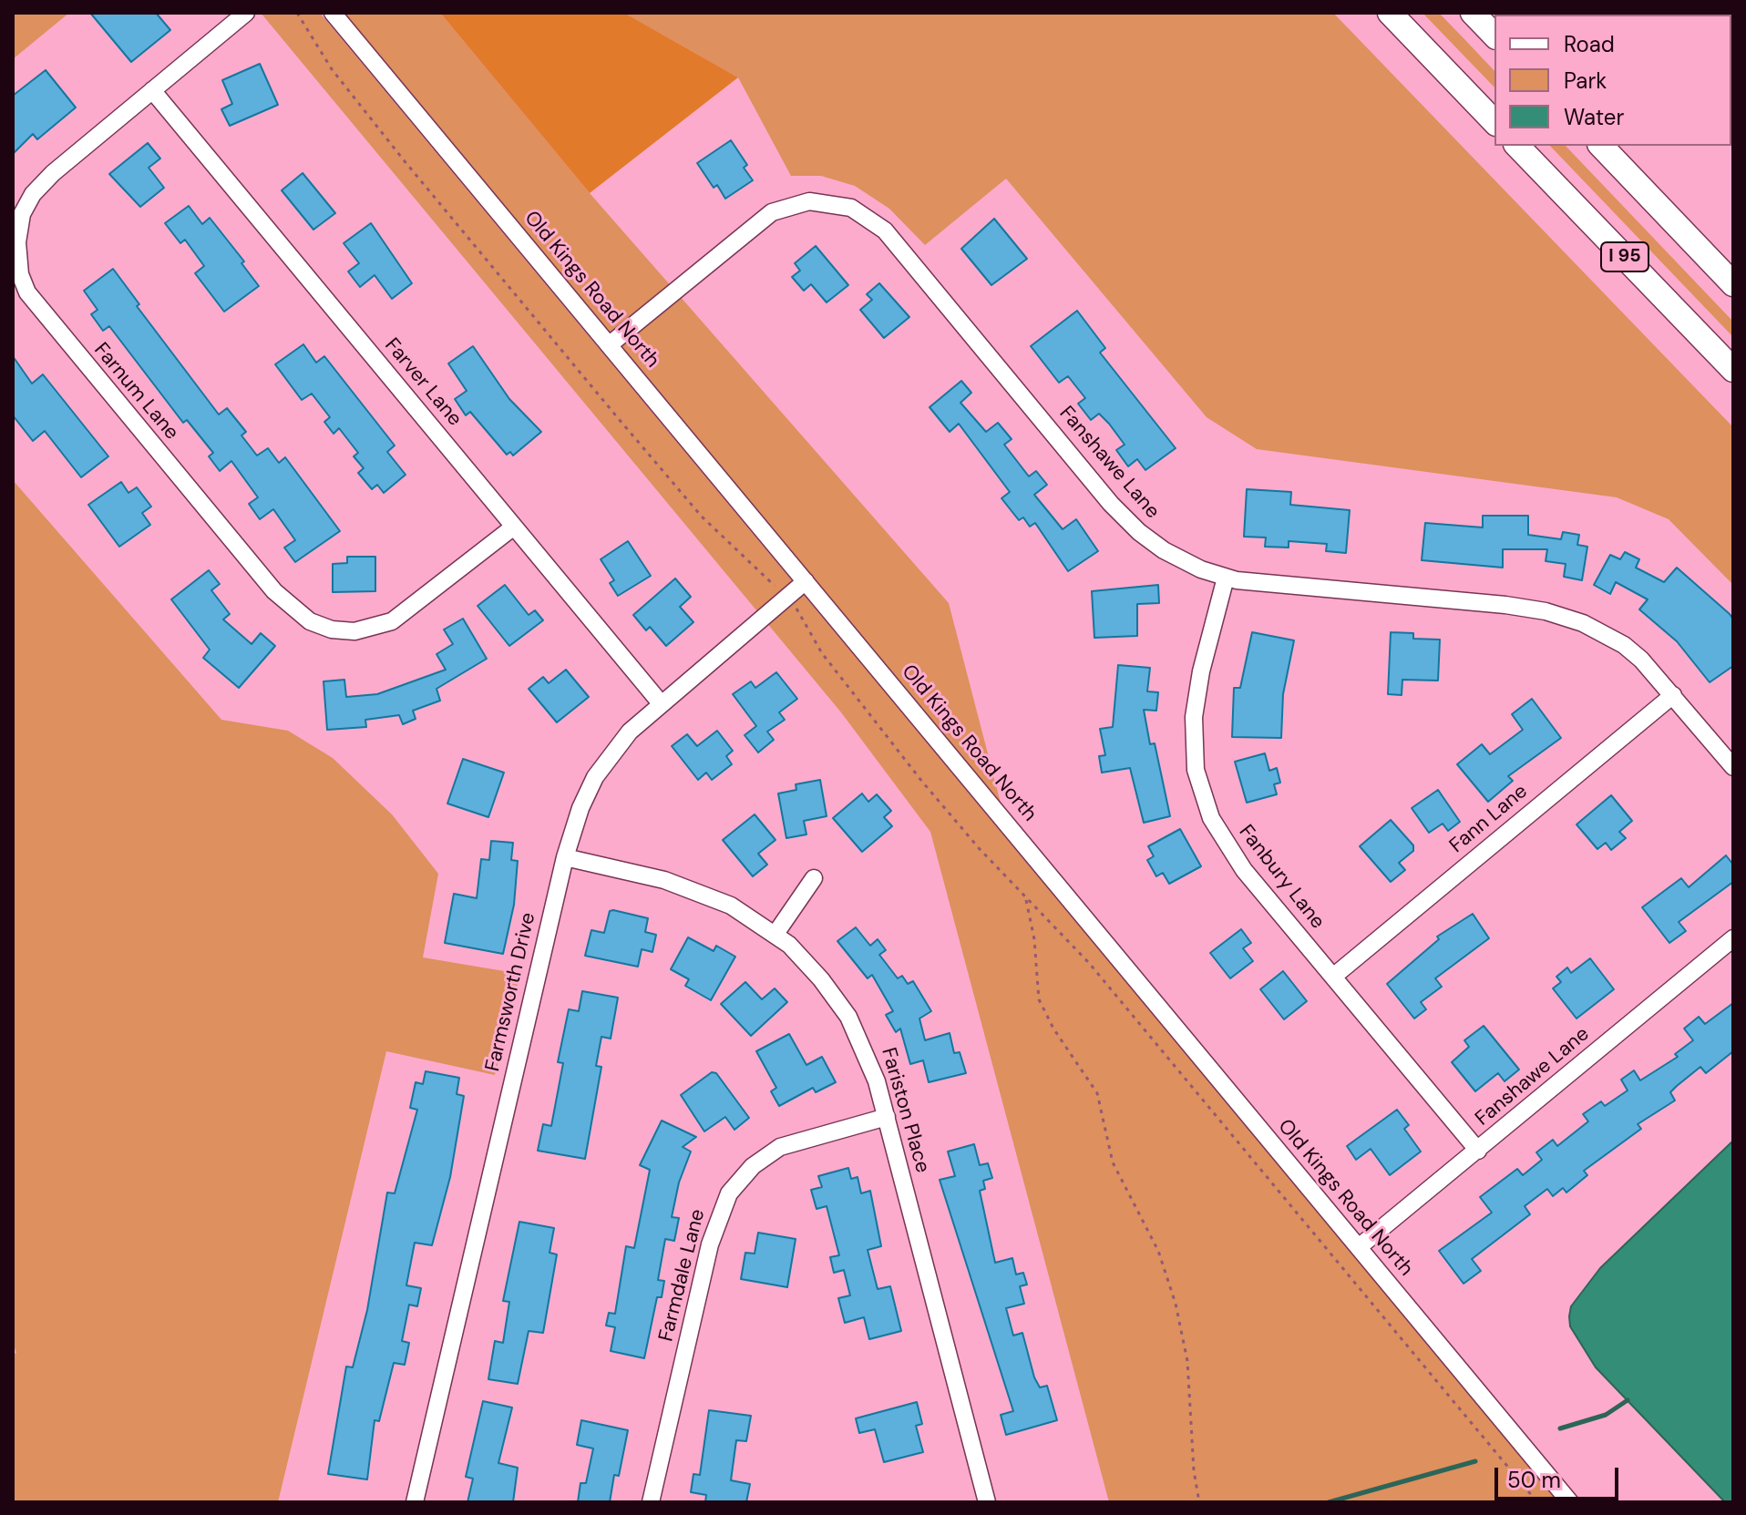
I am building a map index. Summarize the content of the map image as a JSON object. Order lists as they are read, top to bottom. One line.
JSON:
{"streets":{"highway":["I 95"],"street":["Old Kings Road North","Farver Lane","Farnum Lane","Fanshawe Lane","Fann Lane","Fanbury Lane","Farmsworth Drive","Fariston Place","Farmdale Lane"]},"crossings":[["Old Kings Road North","Fanshawe Lane"],["Old Kings Road North","Farmsworth Drive"],["Farver Lane","Farnum Lane"],["Farver Lane","Farmsworth Drive"],["Fanshawe Lane","Fann Lane"],["Fanshawe Lane","Fanbury Lane"],["Fann Lane","Fanbury Lane"],["Farmsworth Drive","Fariston Place"],["Fariston Place","Farmdale Lane"]],"legend":["Road","Park","Water"],"scale_bar":"50 m"}
